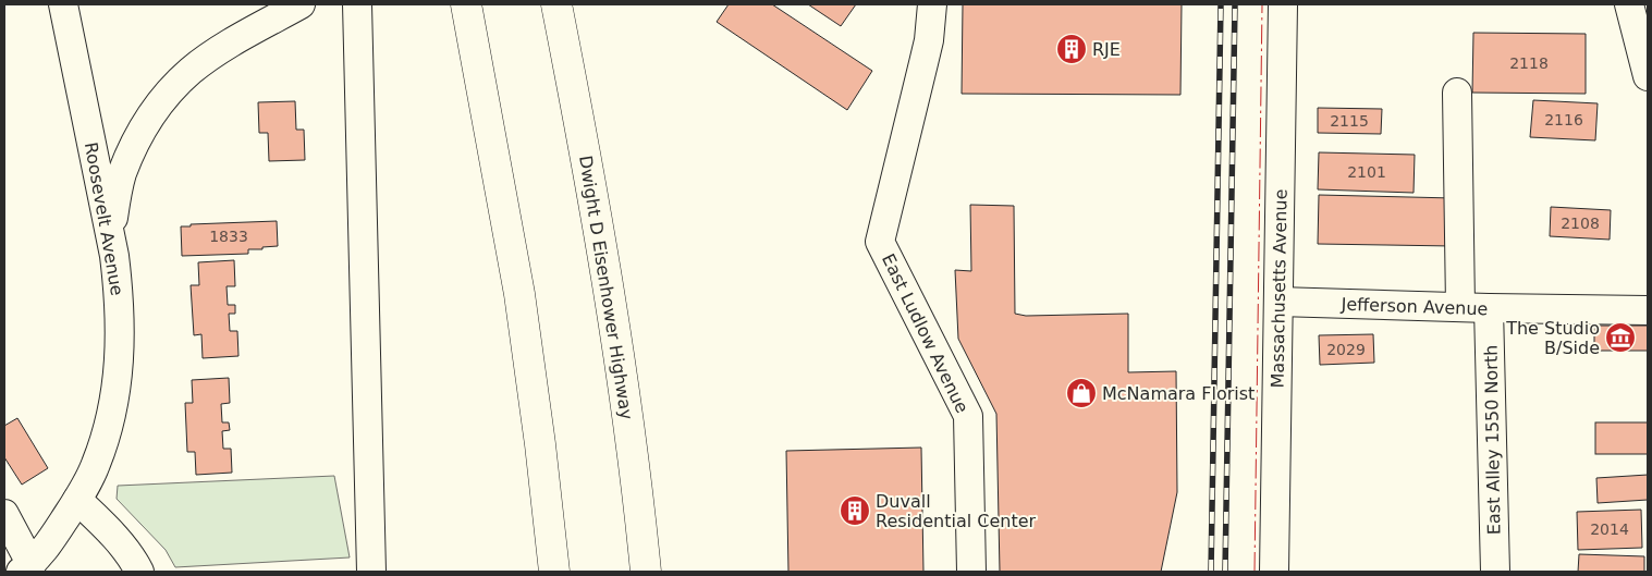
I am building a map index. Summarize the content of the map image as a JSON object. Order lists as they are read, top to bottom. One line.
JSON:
{"streets":{"highway":["Dwight D Eisenhower Highway"],"street":["Roosevelt Avenue","Massachusetts Avenue","Jefferson Avenue","East Ludlow Avenue","East Alley 1550 North"]},"crossings":[["Massachusetts Avenue","Jefferson Avenue"],["Jefferson Avenue","East Alley 1550 North"]],"places":{"building":["RJE","Duvall Residential Center"],"museum":["The Studio B/Side"],"shop":["McNamara Florist"]},"house_numbers":["2118","2116","2115","2101","2108","1833","2029","2014"]}
